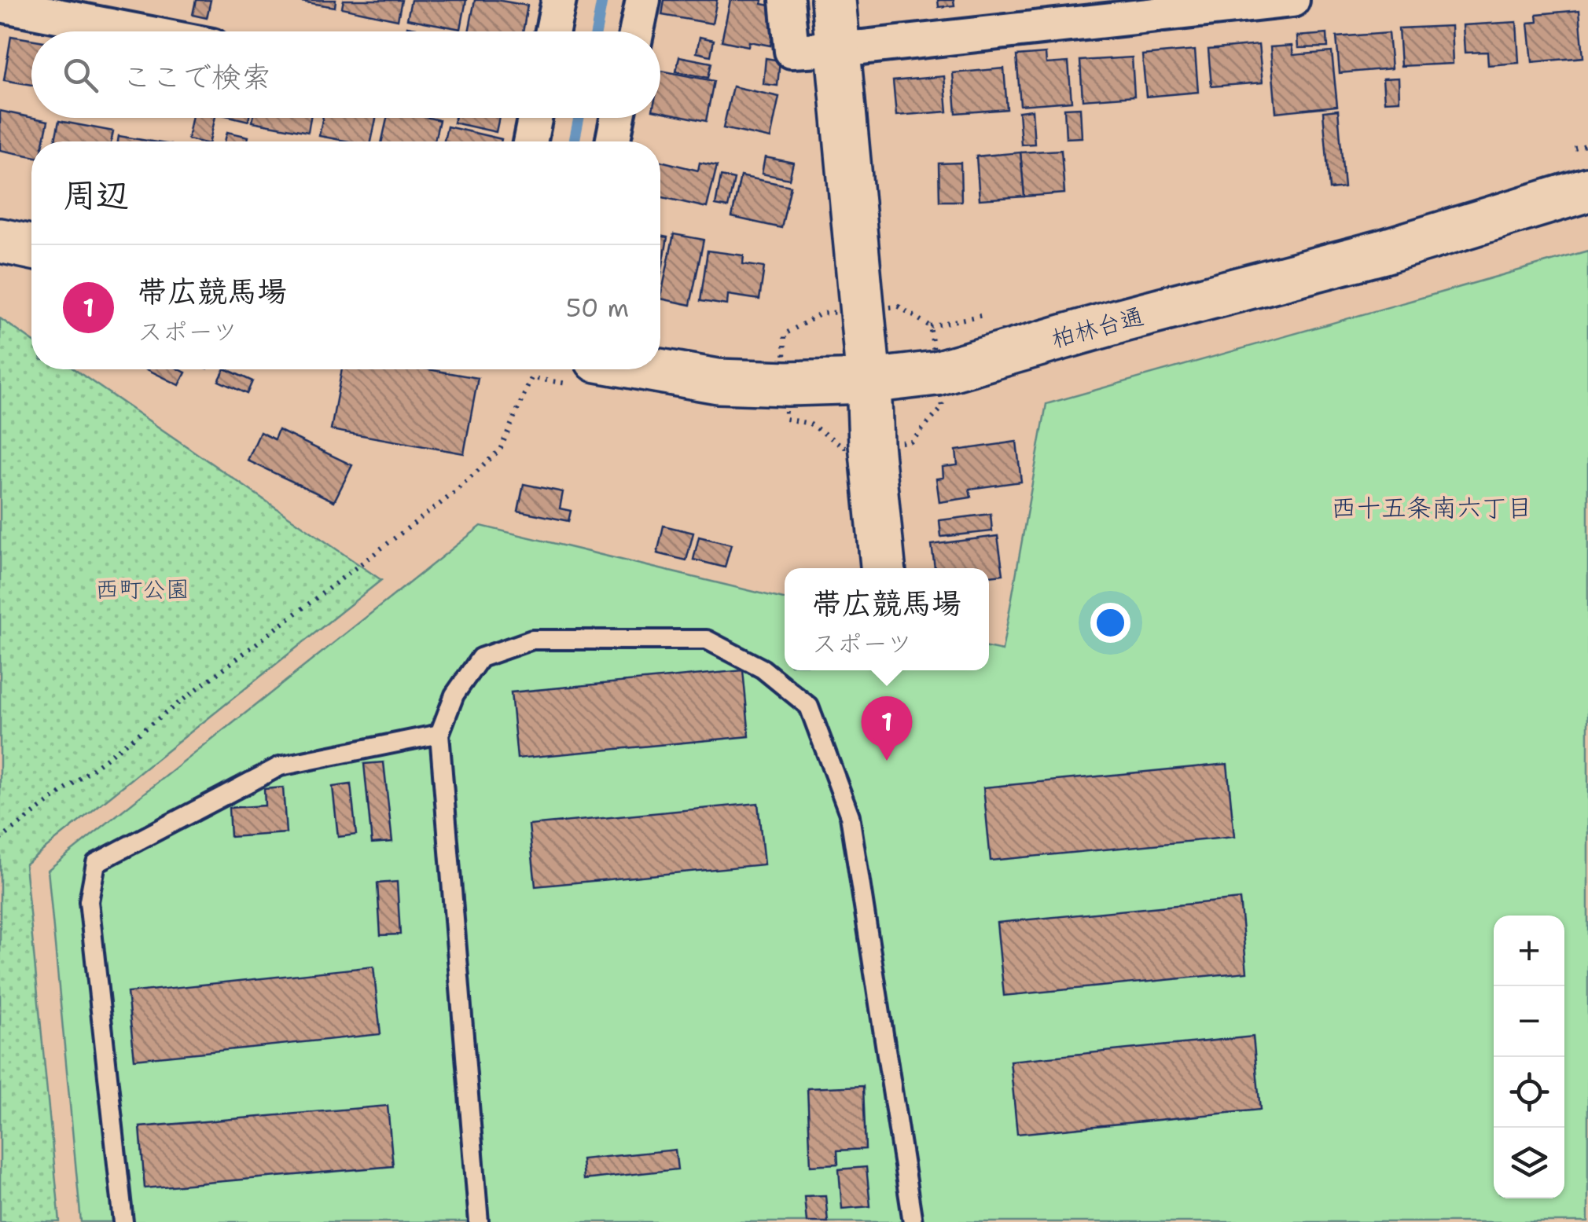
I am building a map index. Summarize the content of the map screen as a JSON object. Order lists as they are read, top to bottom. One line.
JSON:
{"streets":{"street":["柏林台通"]},"districts":["西十五条南六丁目"],"parks":["西町公園"],"page":{"search":"ここで検索","heading":"周辺","list":[{"mark":"1","name":"帯広競馬場","note":"スポーツ","value":"50 m"}],"popup":["帯広競馬場","スポーツ"],"pins":"1","map_buttons":["+","−"]}}
